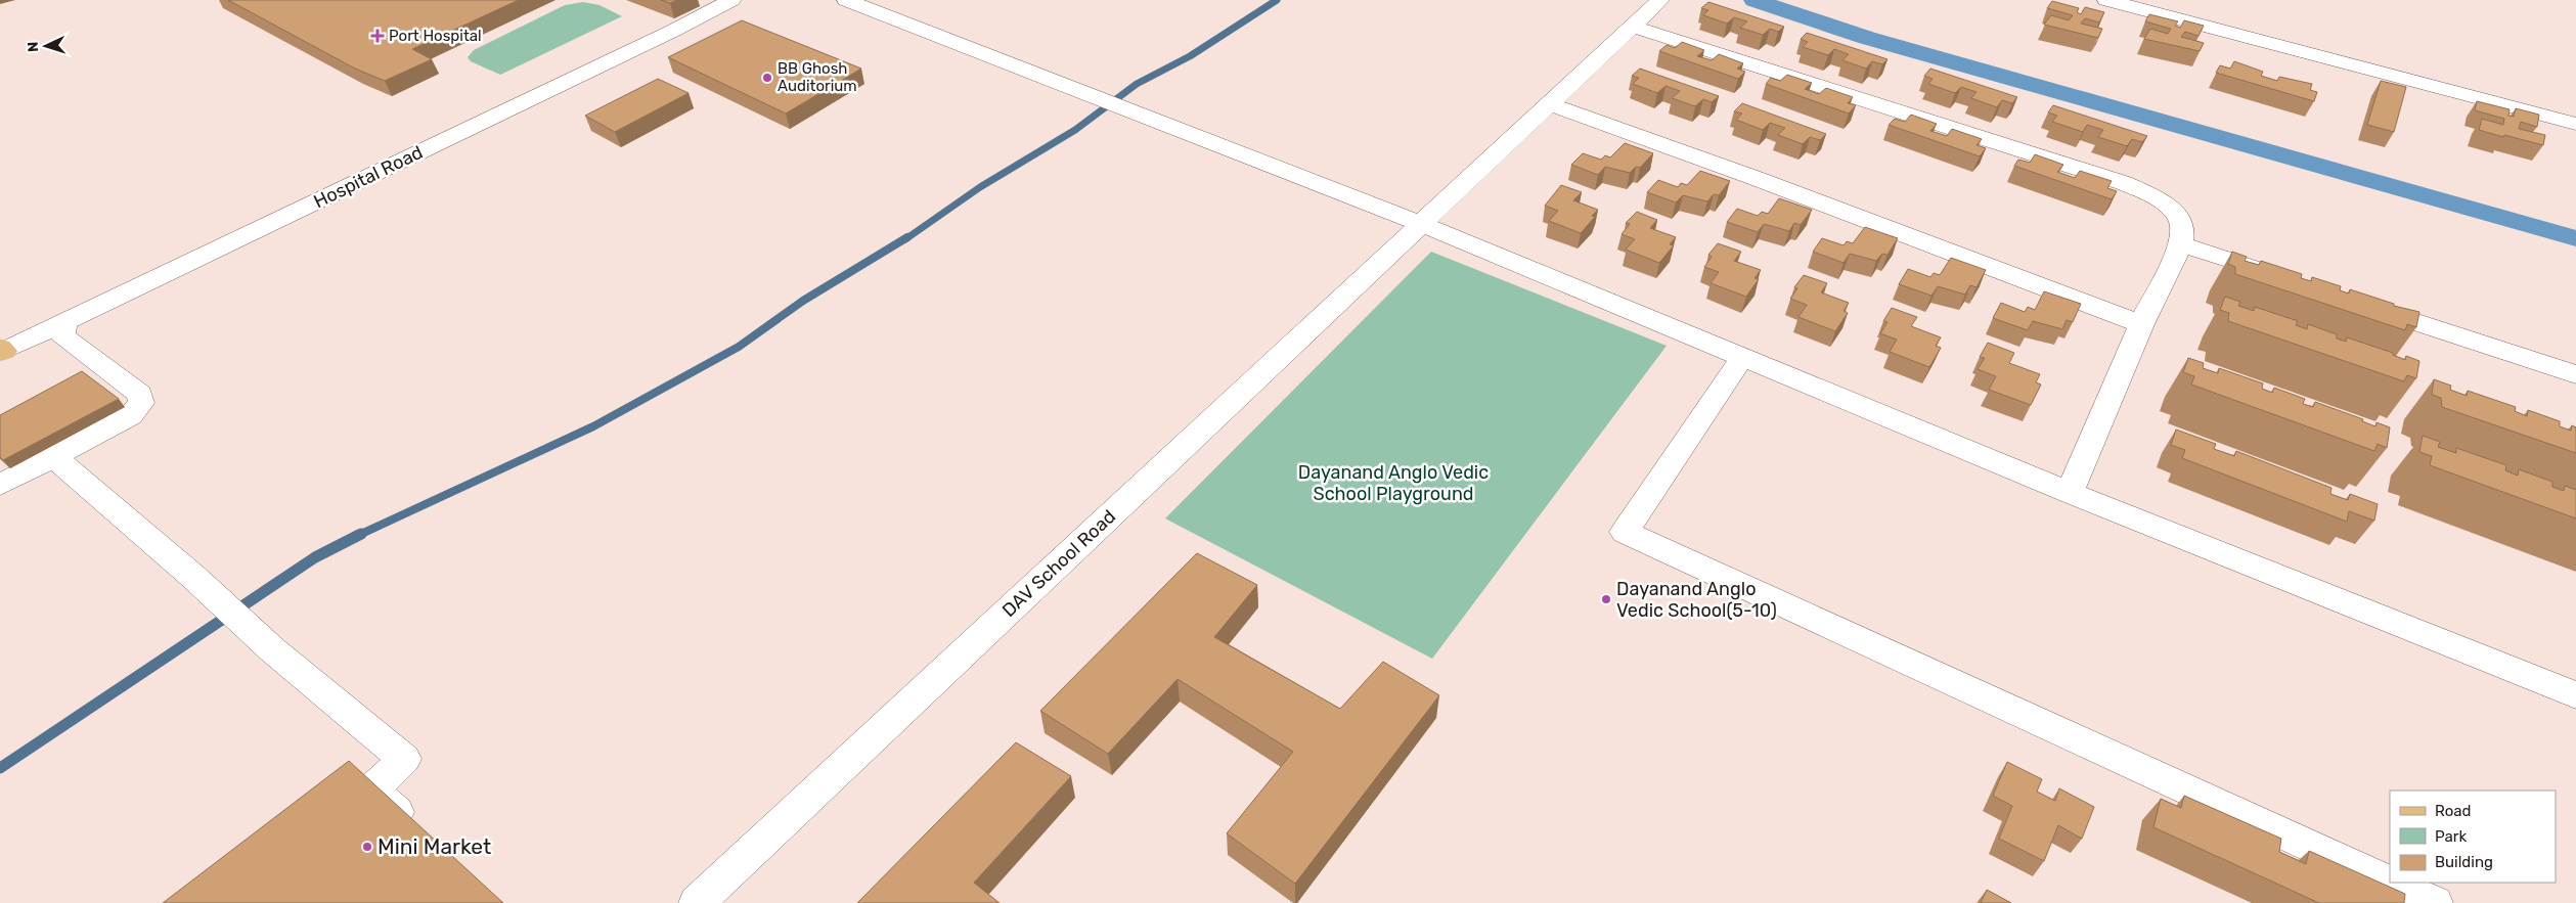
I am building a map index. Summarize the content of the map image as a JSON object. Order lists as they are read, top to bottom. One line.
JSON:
{"streets":{"street":["Hospital Road","DAV School Road"]},"parks":["Dayanand Anglo Vedic School Playground"],"places":{"health":["Port Hospital"],"other":["BB Ghosh Auditorium","Dayanand Anglo Vedic School(5-10)","Mini Market"]},"legend":["Road","Park","Building"],"north":"left"}
